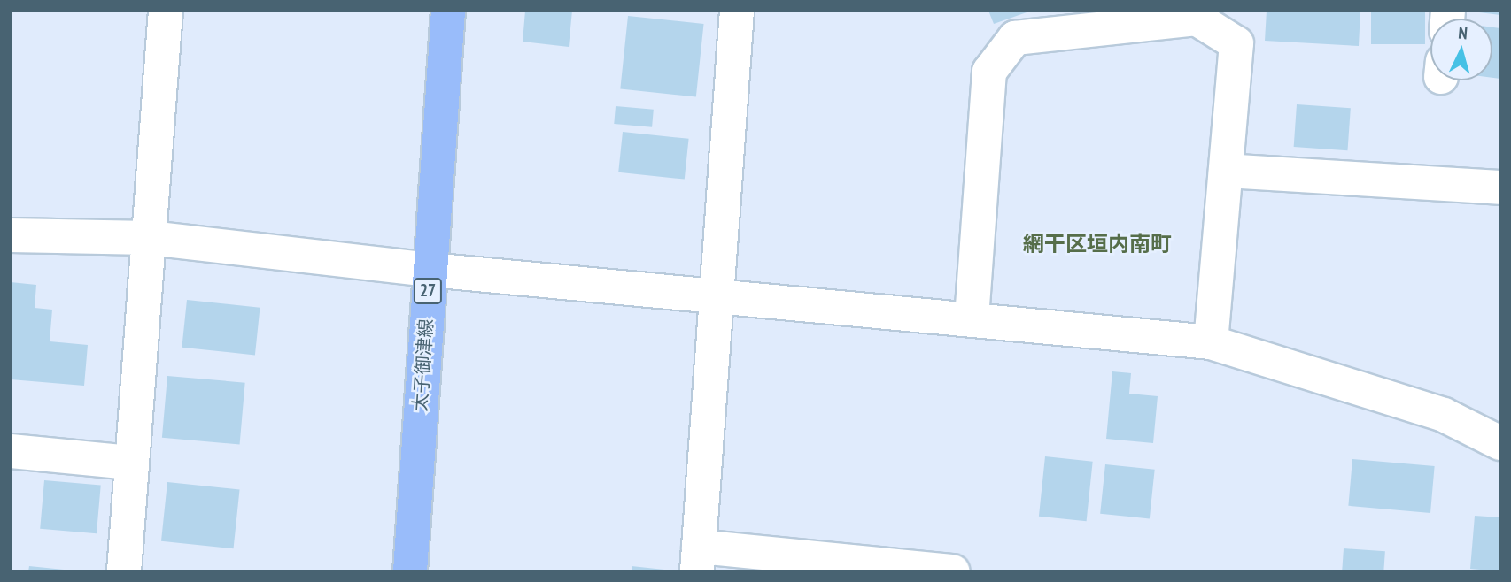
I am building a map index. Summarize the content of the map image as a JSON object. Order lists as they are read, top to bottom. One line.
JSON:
{"streets":{"main road":["27","太子御津線"]},"districts":["網干区垣内南町"],"north":"top"}
